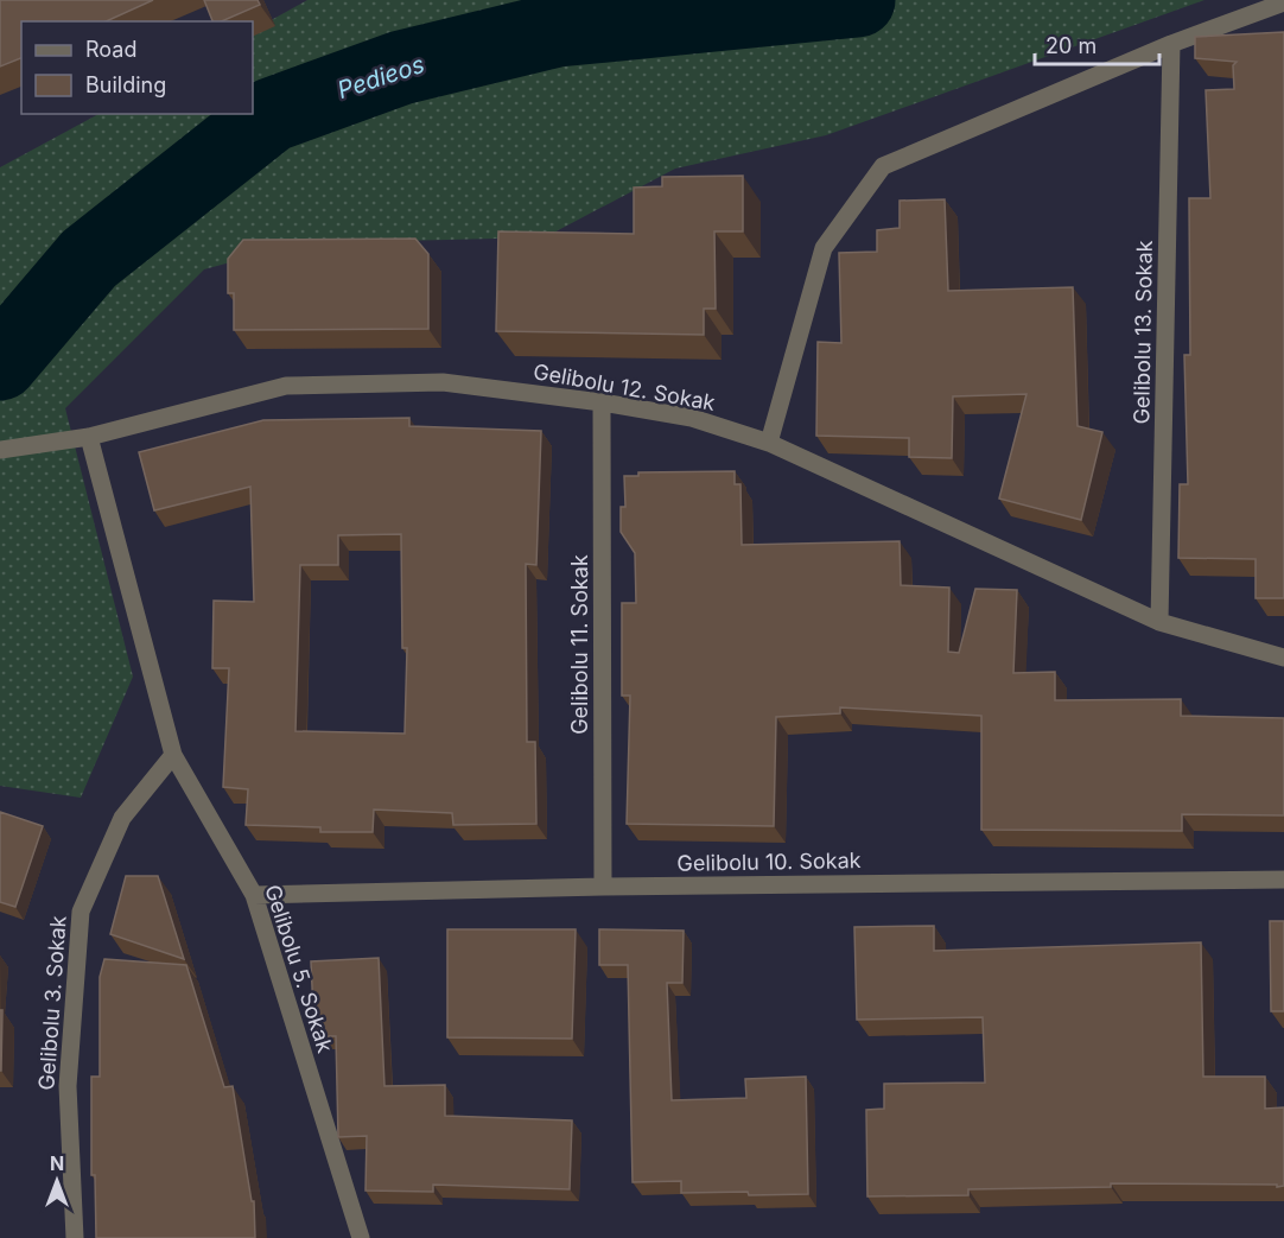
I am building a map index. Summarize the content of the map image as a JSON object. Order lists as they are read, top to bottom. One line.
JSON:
{"streets":{"street":["Gelibolu 13. Sokak","Gelibolu 12. Sokak","Gelibolu 11. Sokak","Gelibolu 10. Sokak","Gelibolu 5. Sokak","Gelibolu 3. Sokak"]},"crossings":[["Gelibolu 13. Sokak","Gelibolu 12. Sokak"],["Gelibolu 12. Sokak","Gelibolu 11. Sokak"],["Gelibolu 12. Sokak","Gelibolu 5. Sokak"],["Gelibolu 11. Sokak","Gelibolu 10. Sokak"],["Gelibolu 10. Sokak","Gelibolu 5. Sokak"],["Gelibolu 5. Sokak","Gelibolu 3. Sokak"]],"water":["Pedieos"],"legend":["Road","Building"],"scale_bar":"20 m","north":"top"}
